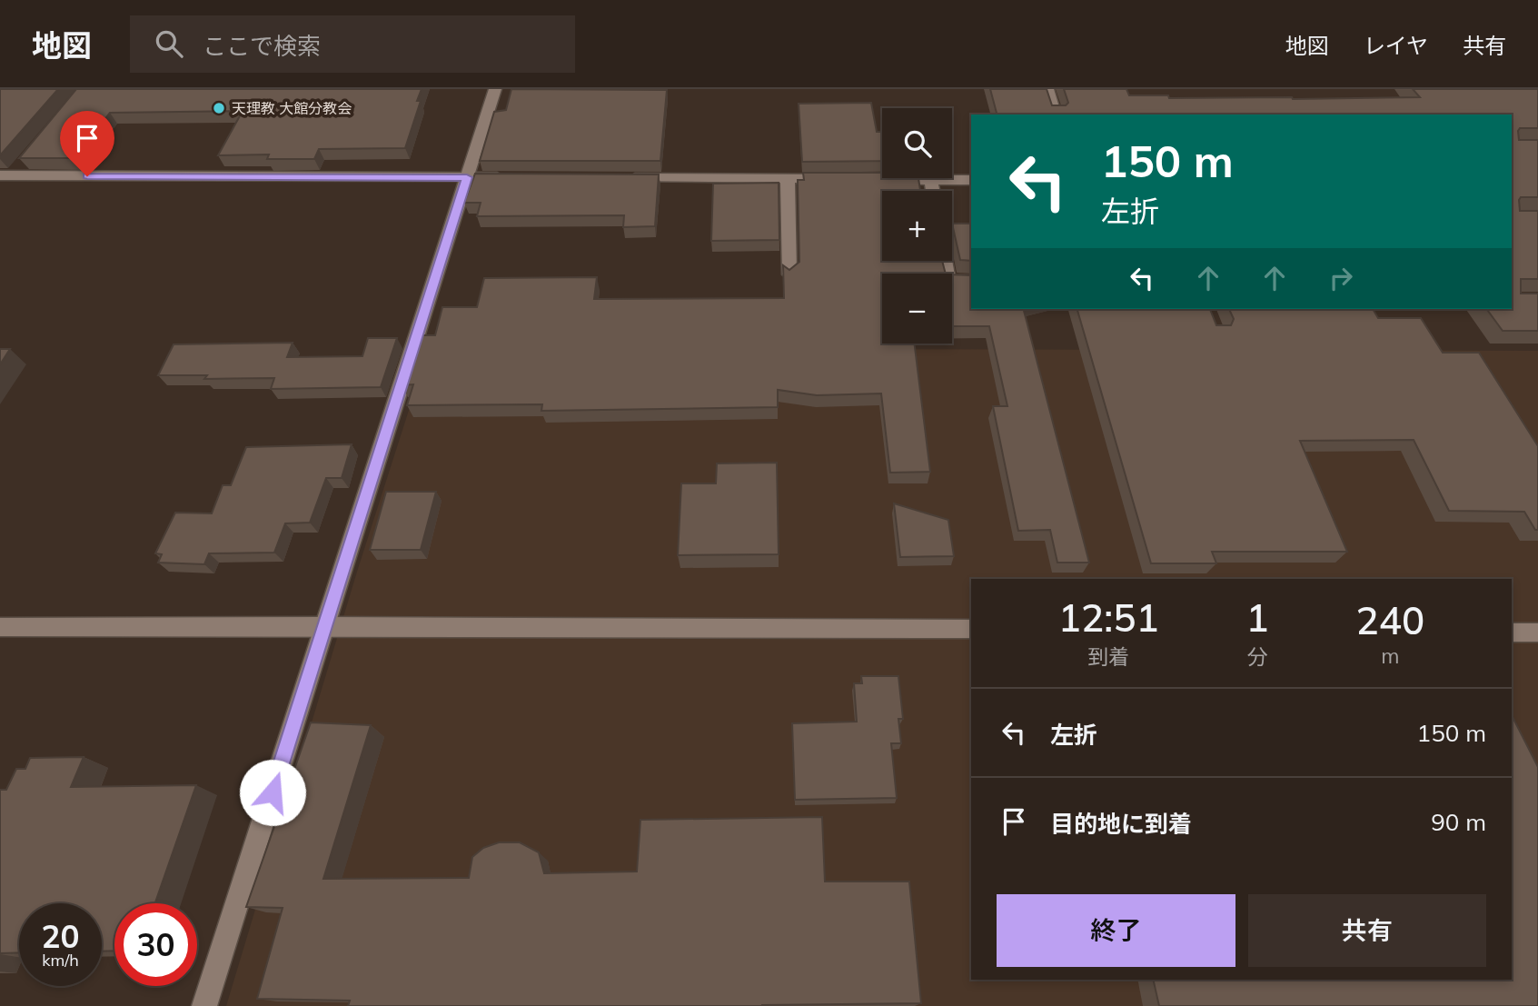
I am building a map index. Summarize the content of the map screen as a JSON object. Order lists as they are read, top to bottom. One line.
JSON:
{"places":["天理教 大館分教会"],"page":{"header":"地図","search":"ここで検索","nav":["地図","レイヤ","共有"],"map_buttons":["+","−"],"turn":["150 m","左折"],"eta":["12:51","到着","1","分","240","m"],"list":[{"name":"左折","value":"150 m"},{"name":"目的地に到着","value":"90 m"}],"buttons":["終了","共有"],"speed":"20 km/h","limit":"30"}}
